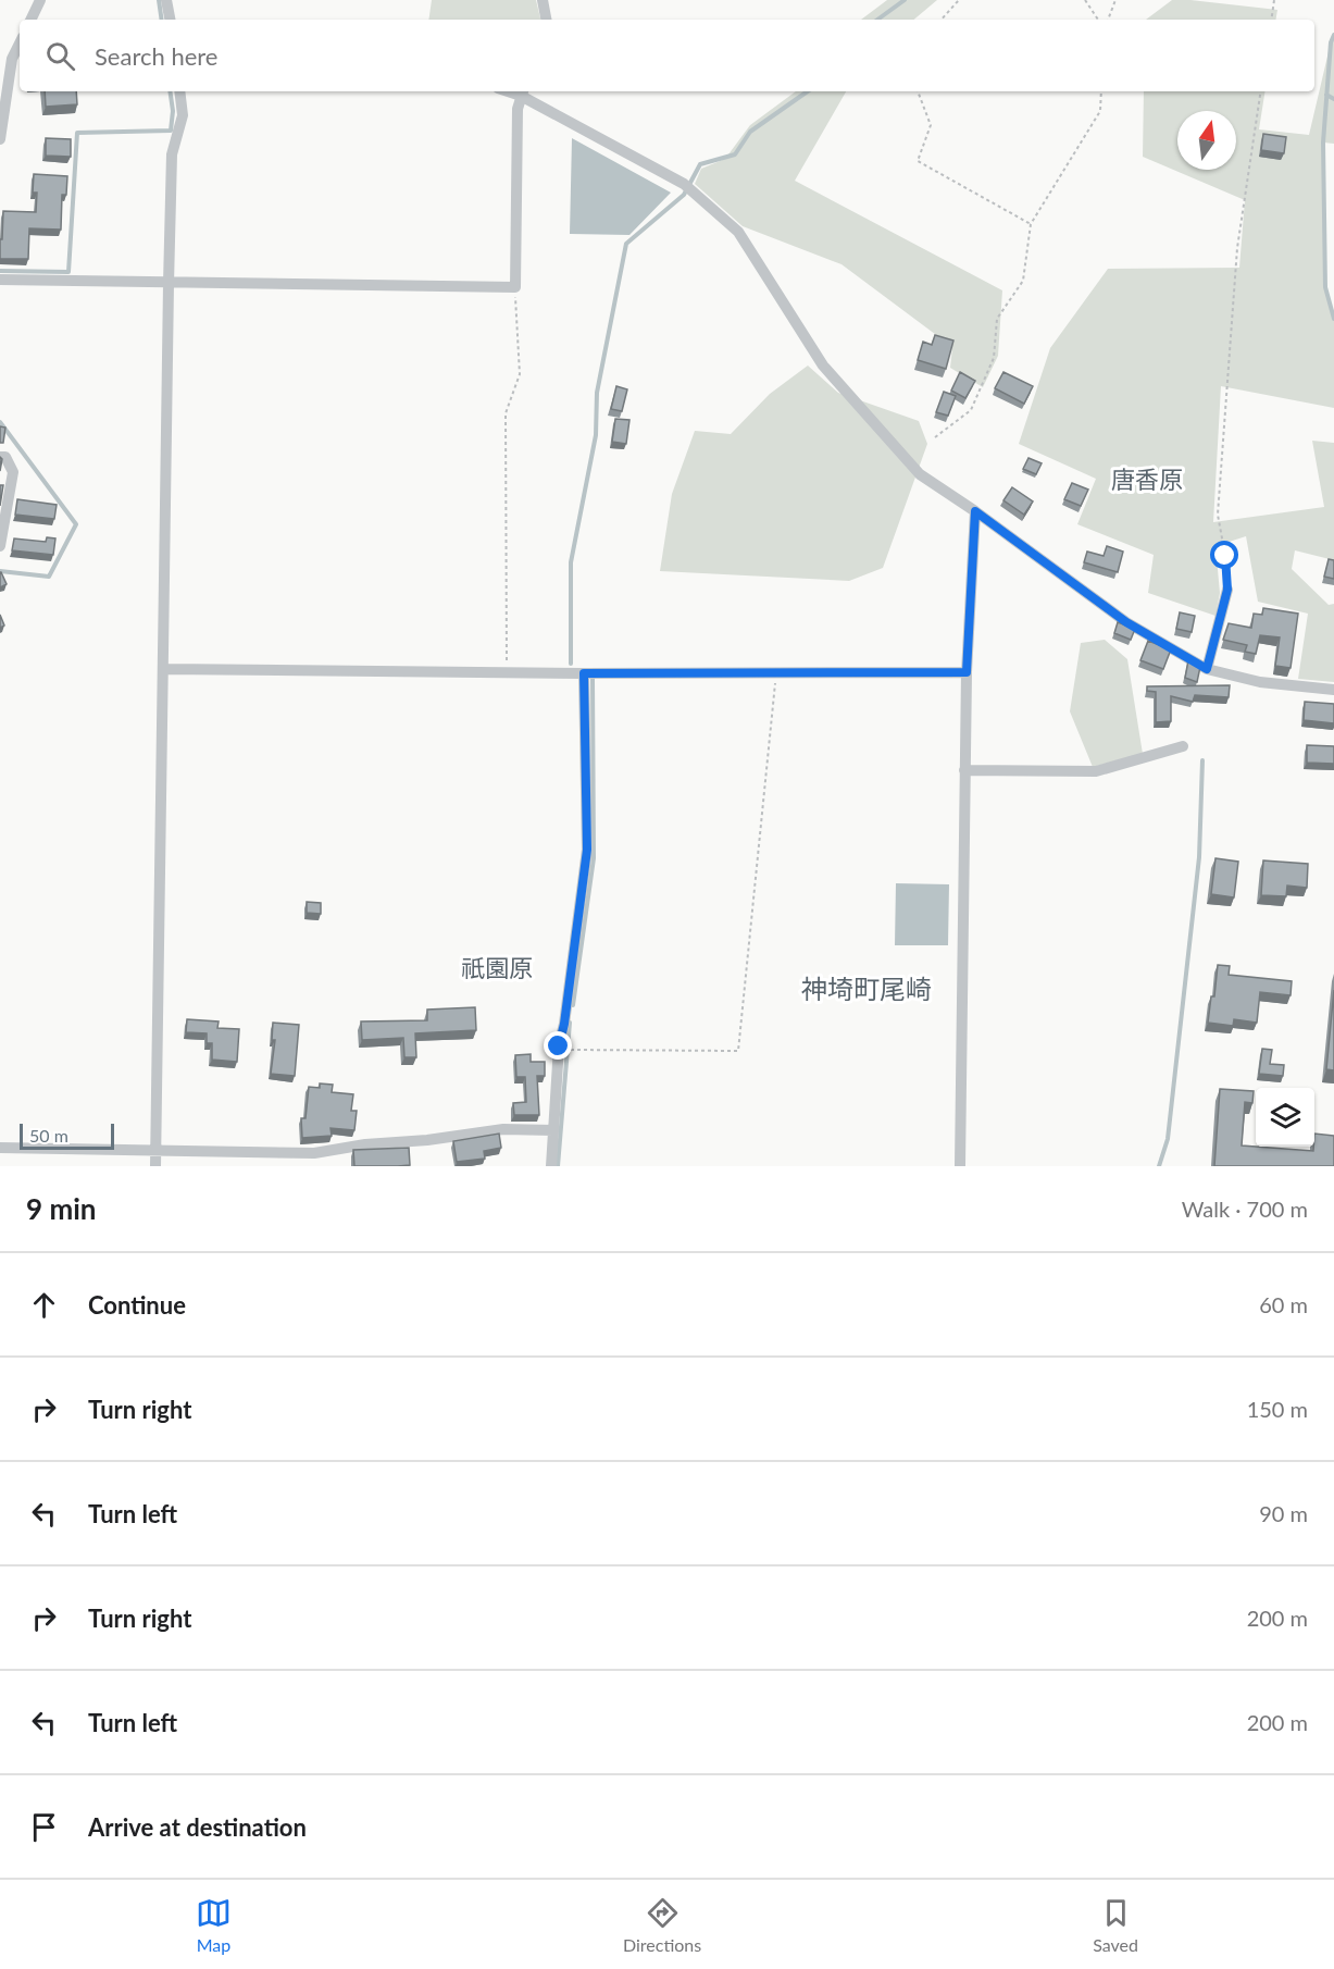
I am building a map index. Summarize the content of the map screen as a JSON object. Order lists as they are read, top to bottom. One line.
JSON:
{"districts":["唐香原","祇園原","神埼町尾崎"],"scale_bar":"50 m","north":"top","page":{"search":"Search here","scale":"50 m","heading":["9 min","Walk · 700 m"],"list":[["Continue","60 m"],["Turn right","150 m"],["Turn left","90 m"],["Turn right","200 m"],["Turn left","200 m"],"Arrive at destination"],"nav":["Map","Directions","Saved"]}}
